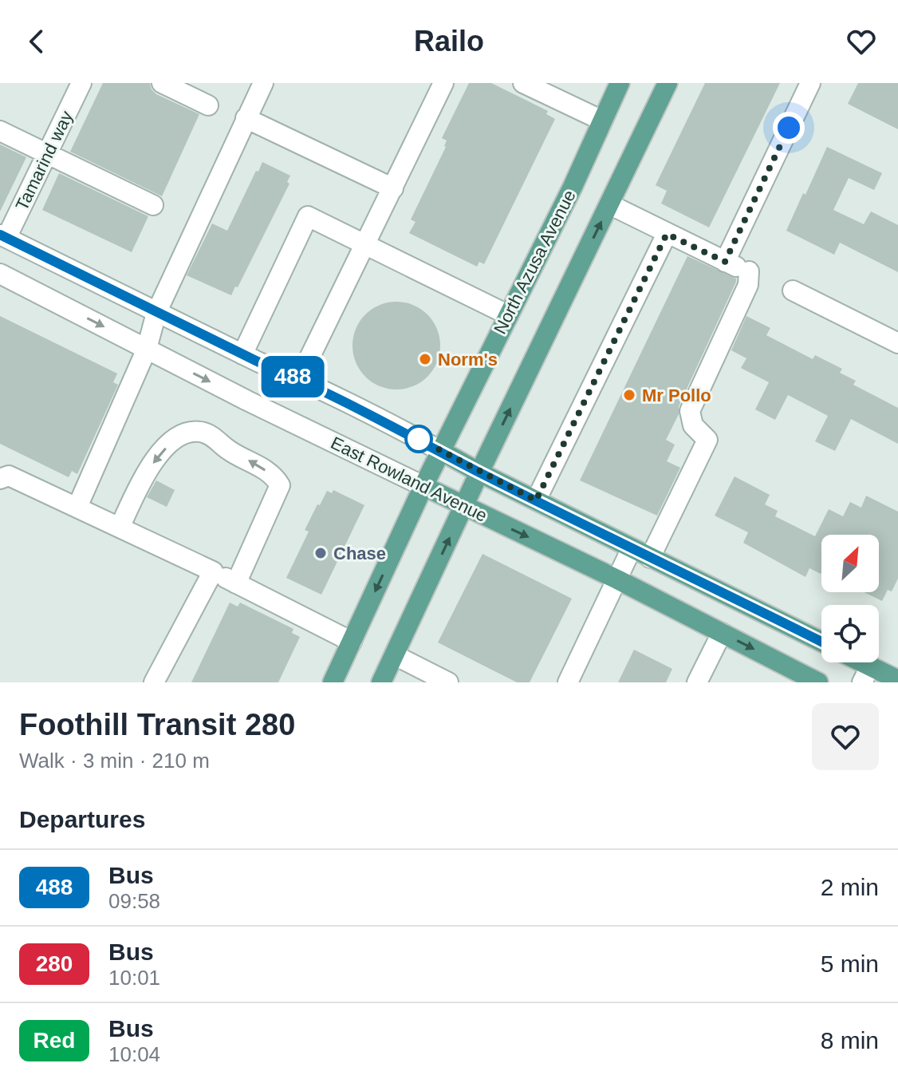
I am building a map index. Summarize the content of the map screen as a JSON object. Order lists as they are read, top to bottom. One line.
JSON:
{"streets":{"main road":["North Azusa Avenue","East Rowland Avenue"],"street":["Tamarind way"]},"crossings":[["Tamarind way","East Rowland Avenue"],["North Azusa Avenue","East Rowland Avenue"]],"places":["Norm's","Mr Pollo","Chase"],"lines":["bus line 488"],"north":"top right","page":{"header":"Railo","on_map":"488","heading":[["Foothill Transit 280","Walk · 3 min · 210 m"],"Departures"],"list":[{"mark":"488","name":"Bus","note":"09:58","value":"2 min"},{"mark":"280","name":"Bus","note":"10:01","value":"5 min"},{"mark":"Red","name":"Bus","note":"10:04","value":"8 min"}]}}
